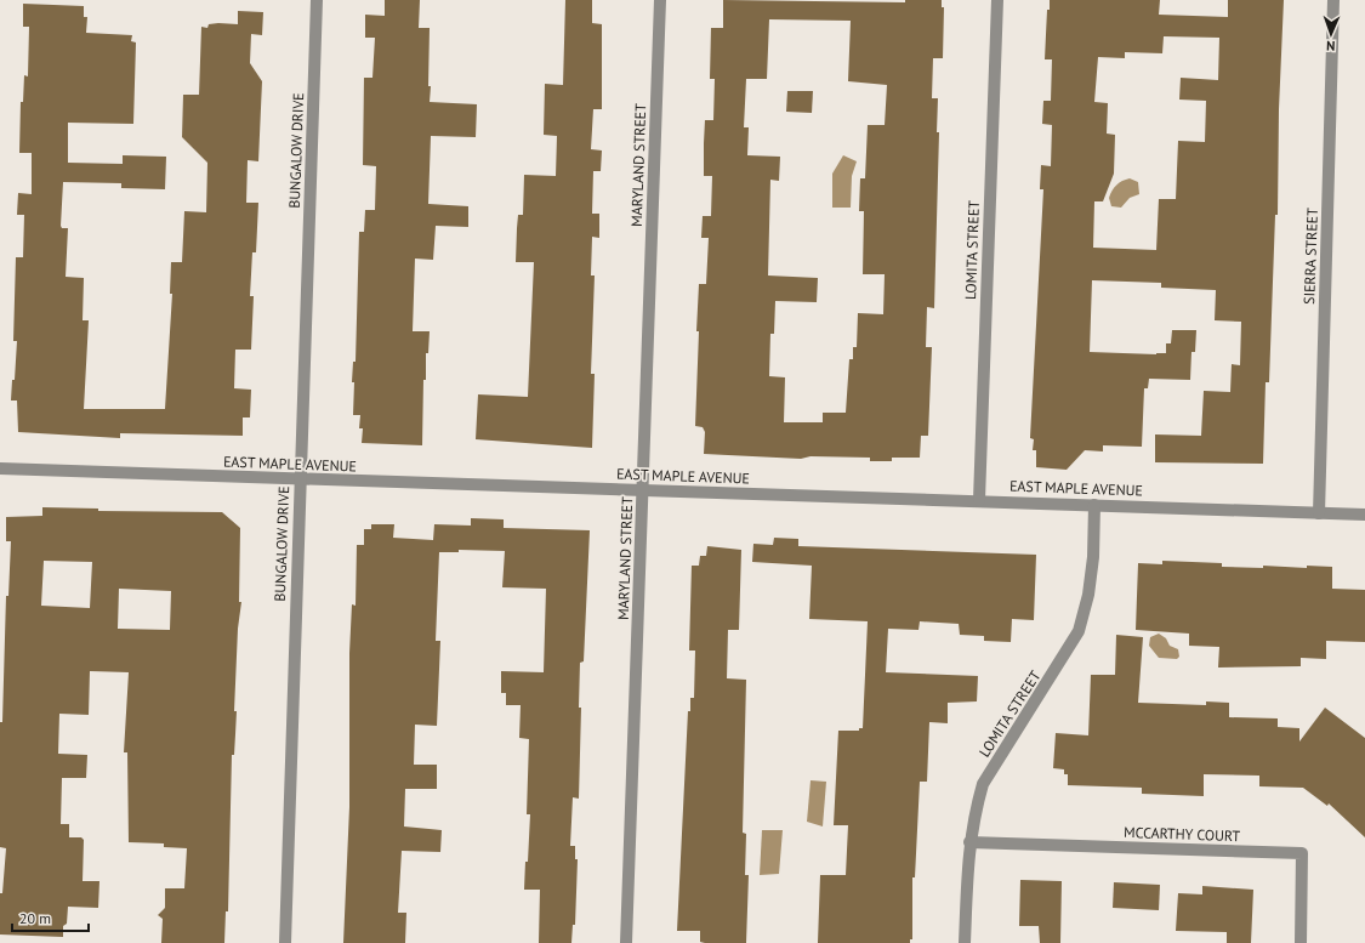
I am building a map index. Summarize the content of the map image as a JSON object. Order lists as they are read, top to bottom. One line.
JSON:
{"streets":{"street":["BUNGALOW DRIVE","MARYLAND STREET","LOMITA STREET","SIERRA STREET","EAST MAPLE AVENUE","MCCARTHY COURT"]},"crossings":[["BUNGALOW DRIVE","EAST MAPLE AVENUE"],["MARYLAND STREET","EAST MAPLE AVENUE"],["LOMITA STREET","EAST MAPLE AVENUE"],["LOMITA STREET","MCCARTHY COURT"],["SIERRA STREET","EAST MAPLE AVENUE"]],"scale_bar":"20 m","north":"bottom"}
